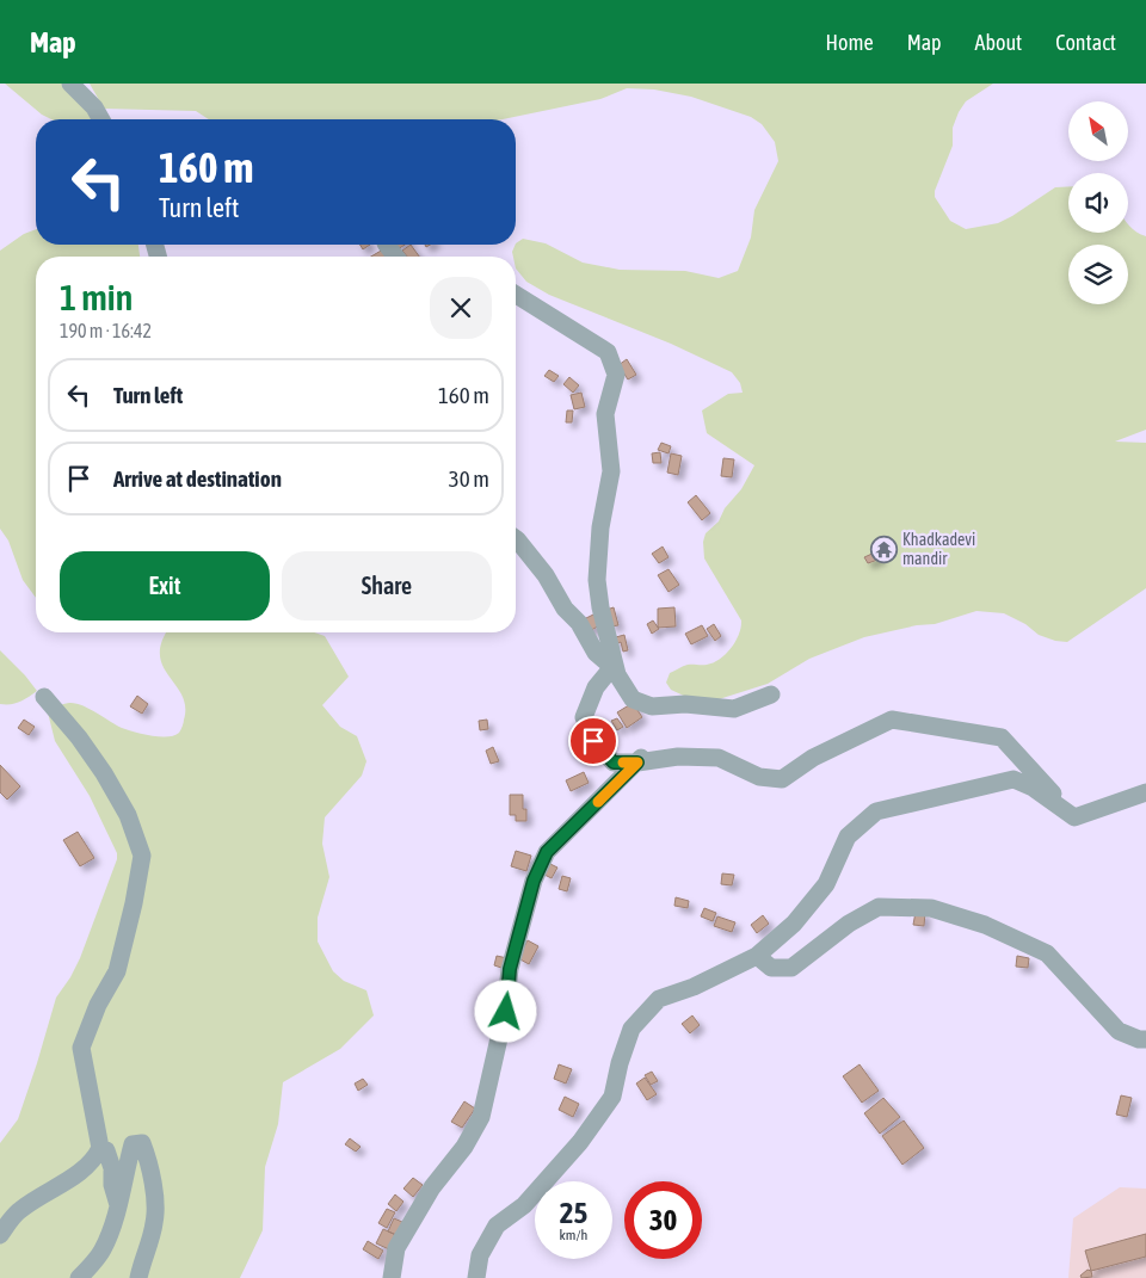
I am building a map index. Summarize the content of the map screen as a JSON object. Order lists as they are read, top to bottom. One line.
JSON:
{"places":{"temple":["Khadkadevi mandir"]},"north":"top left","page":{"header":"Map","nav":["Home","Map","About","Contact"],"turn":["160 m","Turn left"],"heading":["1 min","190 m · 16:42"],"list":[{"name":"Turn left","value":"160 m"},{"name":"Arrive at destination","value":"30 m"}],"buttons":["Exit","Share"],"speed":"25 km/h","limit":"30"}}
